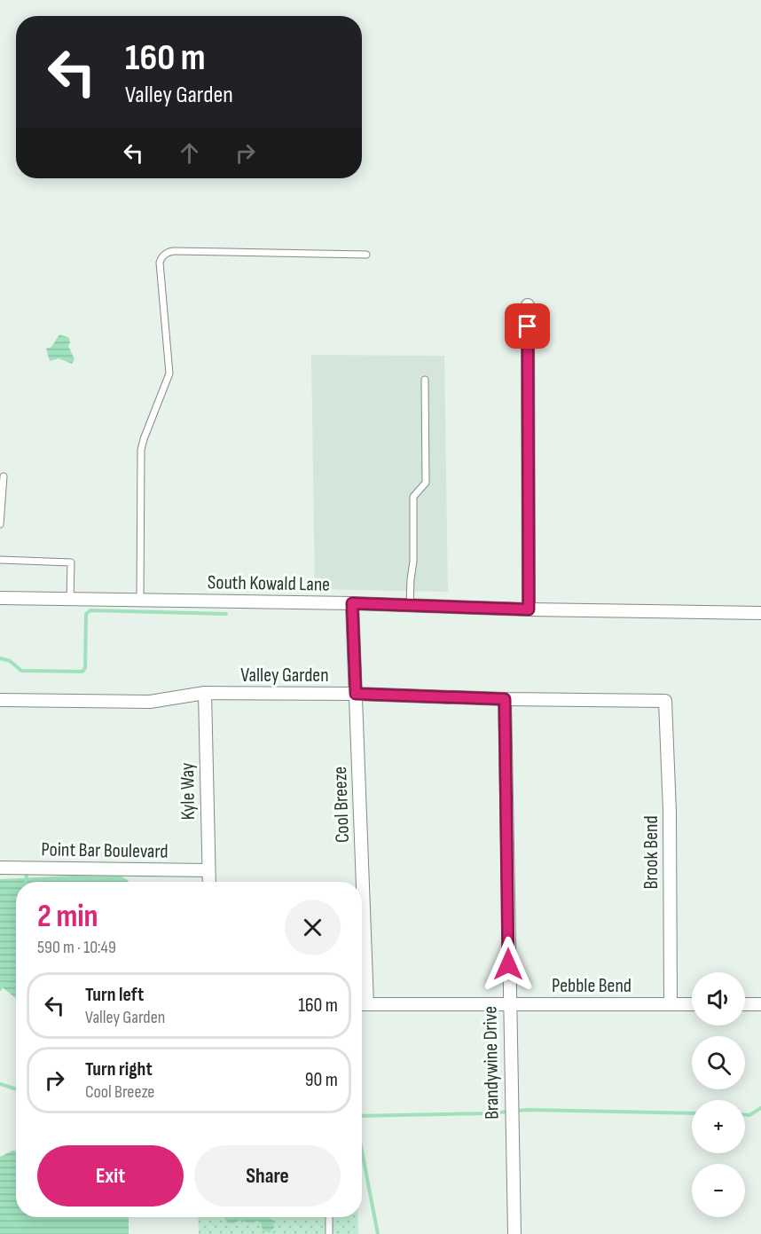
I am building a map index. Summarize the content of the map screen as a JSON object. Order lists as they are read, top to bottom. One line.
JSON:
{"streets":{"street":["South Kowald Lane","Valley Garden","Kyle Way","Cool Breeze","Point Bar Boulevard","Brook Bend","Pebble Bend","Brandywine Drive"]},"crossings":[["South Kowald Lane","Cool Breeze"],["Valley Garden","Kyle Way"],["Valley Garden","Cool Breeze"],["Valley Garden","Brook Bend"],["Valley Garden","Brandywine Drive"],["Kyle Way","Point Bar Boulevard"],["Brook Bend","Pebble Bend"],["Pebble Bend","Brandywine Drive"]],"page":{"turn":["160 m","Valley Garden"],"heading":["2 min","590 m · 10:49"],"map_buttons":["+","−"],"list":[{"name":"Turn left","note":"Valley Garden","value":"160 m"},{"name":"Turn right","note":"Cool Breeze","value":"90 m"}],"buttons":["Exit","Share"]}}
